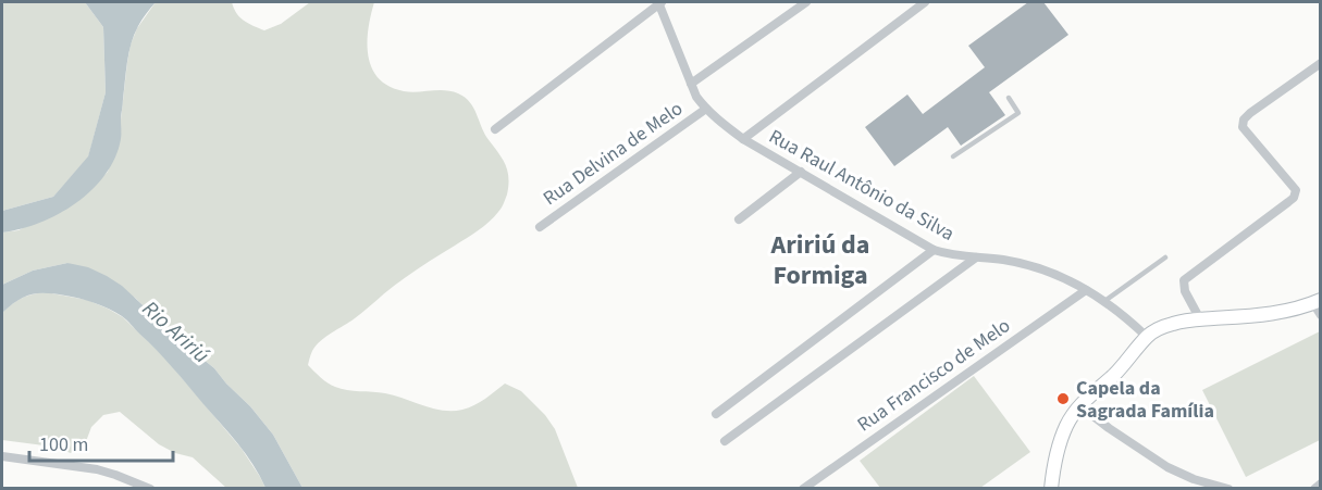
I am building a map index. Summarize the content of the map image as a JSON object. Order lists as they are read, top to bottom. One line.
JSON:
{"streets":{"street":["Rua Delvina de Melo","Rua Raul Antônio da Silva","Rua Francisco de Melo"]},"crossings":[["Rua Delvina de Melo","Rua Raul Antônio da Silva"],["Rua Raul Antônio da Silva","Rua Francisco de Melo"]],"districts":["Aririú da Formiga"],"water":["Rio Aririú"],"places":["Capela da Sagrada Família"],"scale_bar":"100 m"}
